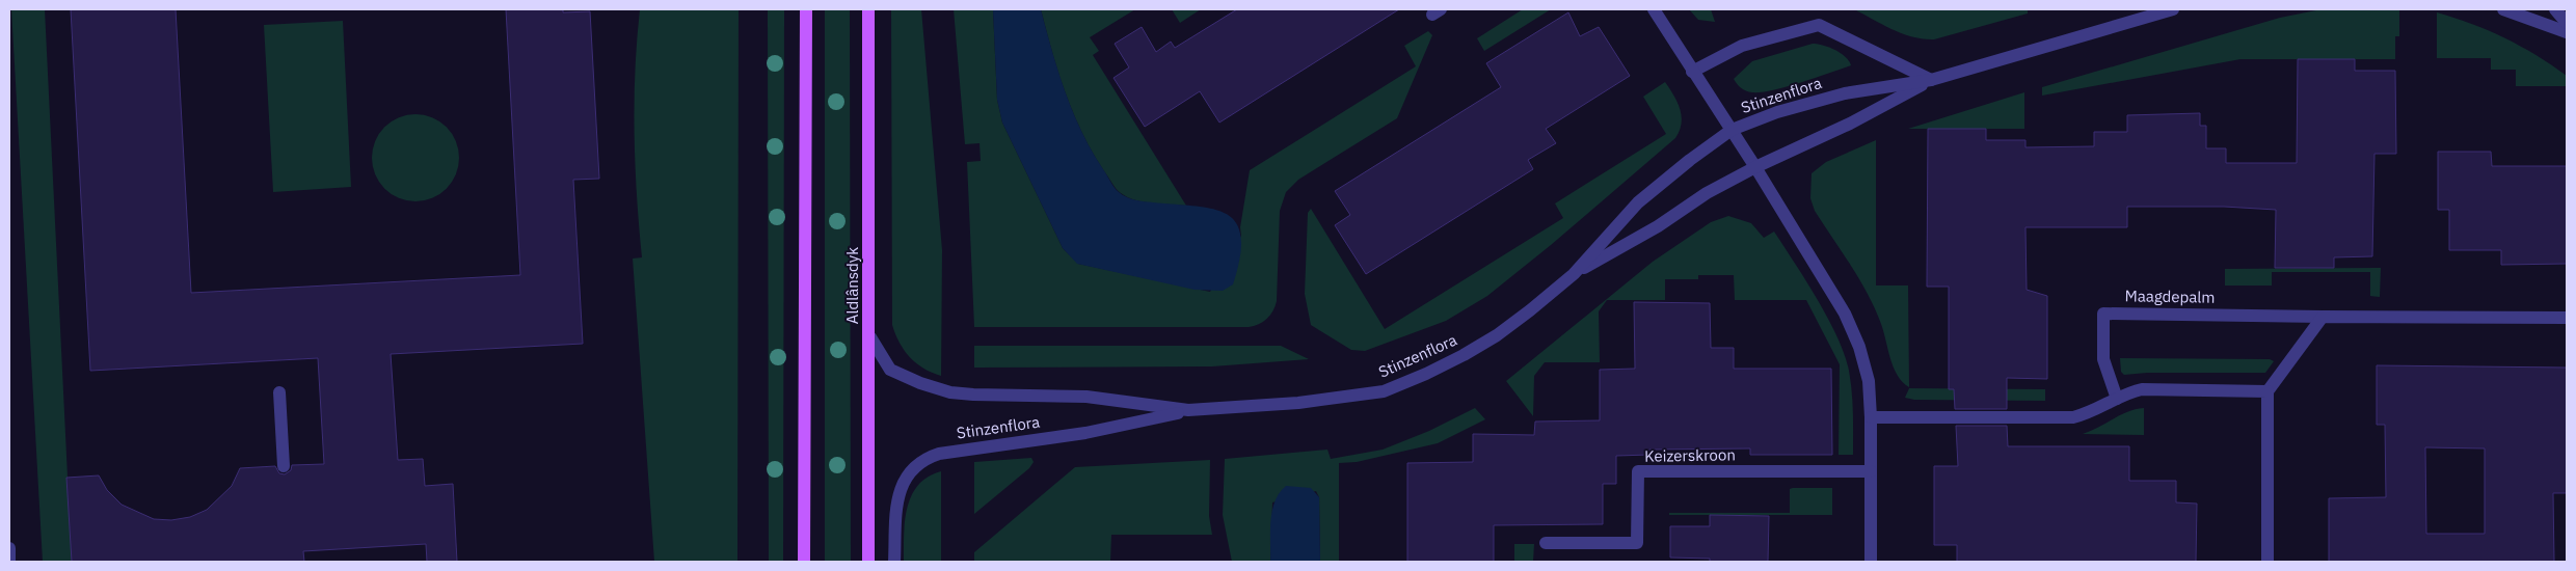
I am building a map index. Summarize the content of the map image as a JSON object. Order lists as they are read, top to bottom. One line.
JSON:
{"streets":{"main road":["Aldlânsdyk"],"street":["Stinzenflora","Maagdepalm","Keizerskroon"]},"crossings":[["Stinzenflora","Aldlânsdyk"]]}
